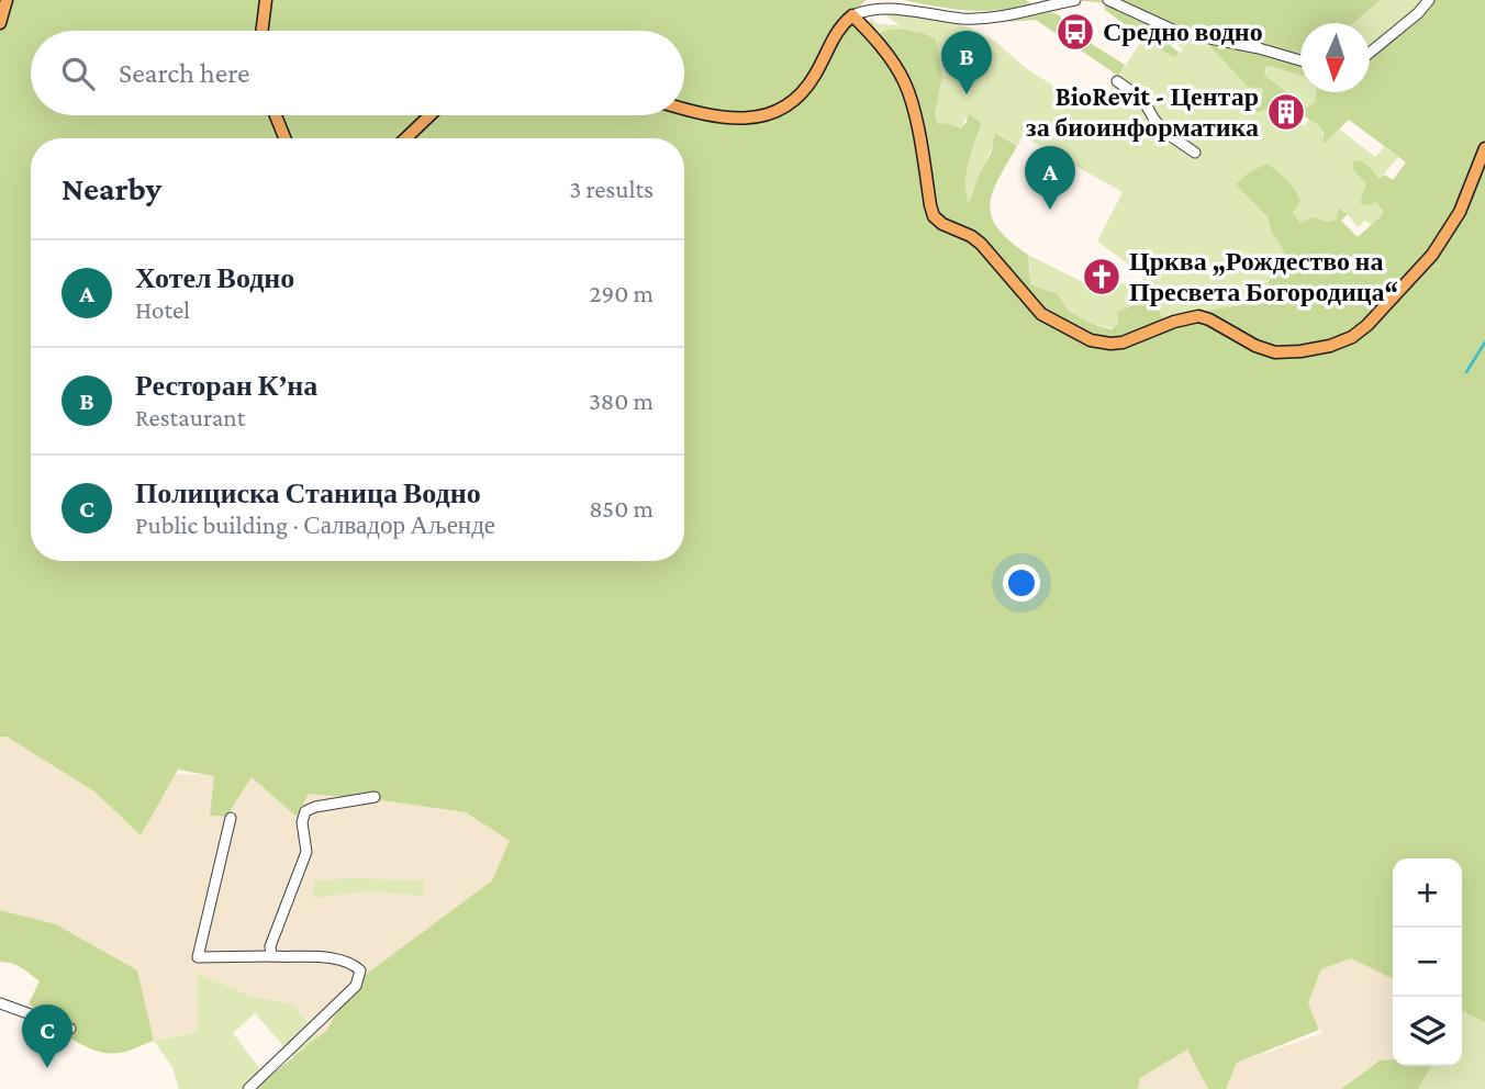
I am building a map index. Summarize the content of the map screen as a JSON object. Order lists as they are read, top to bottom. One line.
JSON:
{"places":{"bus stop":["Средно водно"],"building":["BioRevit - Центар за биоинформатика"],"church":["Црква „Рождество на Пресвета Богородица“"]},"north":"bottom","page":{"pins":["B","A","C"],"search":"Search here","heading":["Nearby","3 results"],"list":[{"mark":"A","name":"Хотел Водно","note":"Hotel","value":"290 m"},{"mark":"B","name":"Ресторан К’на","note":"Restaurant","value":"380 m"},{"mark":"C","name":"Полициска Станица Водно","note":"Public building · Салвадор Аљенде","value":"850 m"}],"map_buttons":["+","−"]}}
